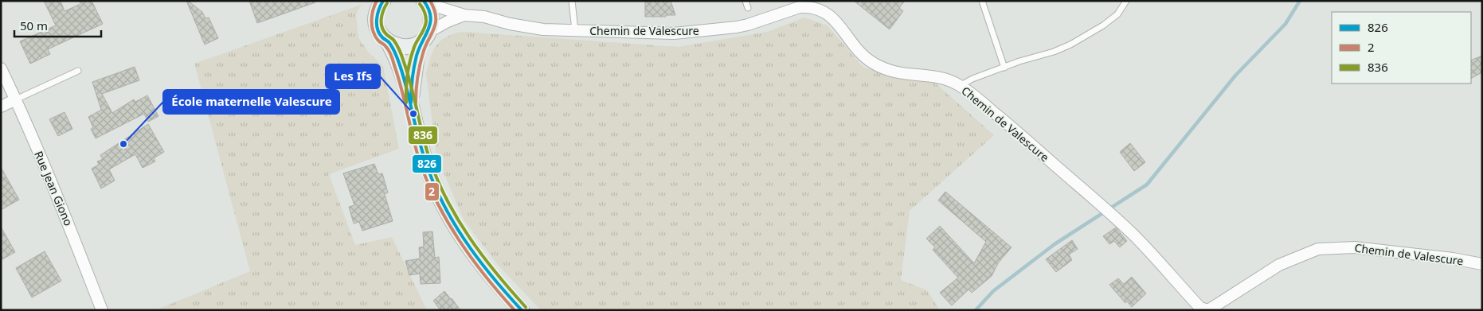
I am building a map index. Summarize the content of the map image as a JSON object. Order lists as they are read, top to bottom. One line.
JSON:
{"streets":{"street":["Chemin de Valescure","Rue Jean Giono"]},"places":["Les Ifs","École maternelle Valescure"],"lines":["transit line 826","transit line 2","transit line 836"],"legend":["826","2","836"],"scale_bar":"50 m"}
